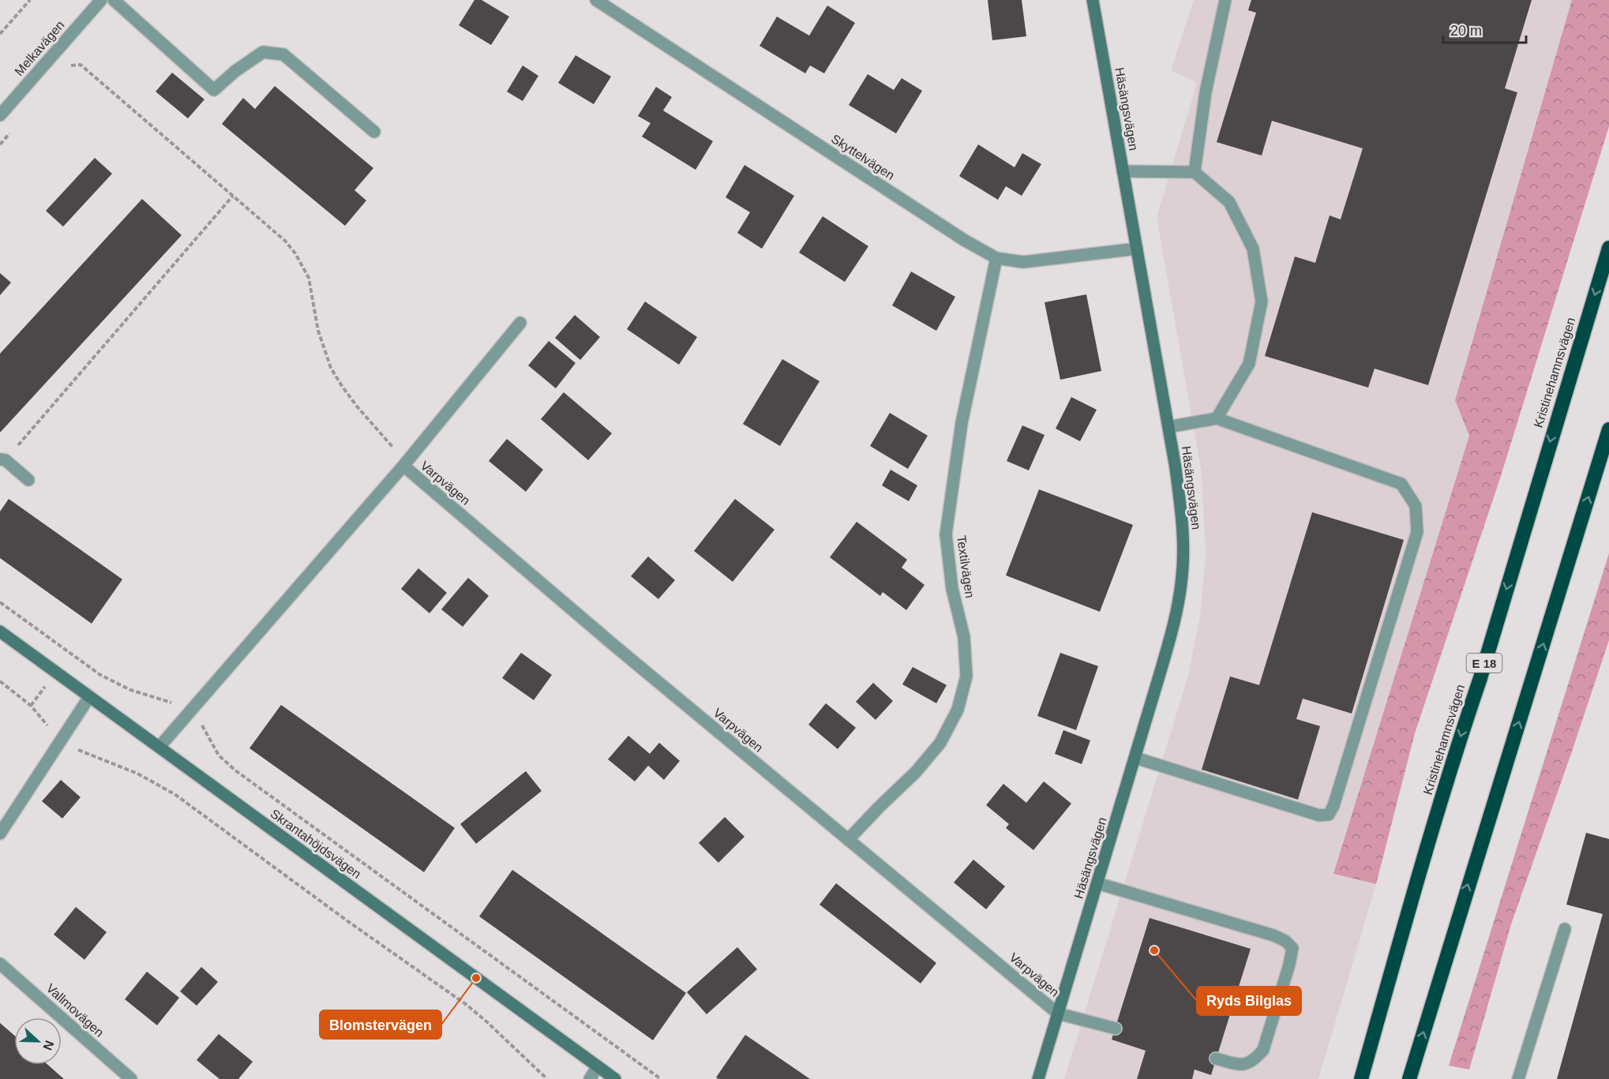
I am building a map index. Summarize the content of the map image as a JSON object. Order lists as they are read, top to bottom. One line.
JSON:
{"streets":{"highway":["Kristinehamnsvägen","E 18"],"street":["Melkavägen","Häsängsvägen","Skyttelvägen","Varpvägen","Textilvägen","Skrantahöjdsvägen","Vallmovägen"]},"crossings":[["Häsängsvägen","Skyttelvägen"],["Häsängsvägen","Varpvägen"],["Skyttelvägen","Textilvägen"],["Varpvägen","Textilvägen"],["Varpvägen","Skrantahöjdsvägen"]],"places":["Ryds Bilglas","Blomstervägen"],"scale_bar":"20 m","north":"right"}
